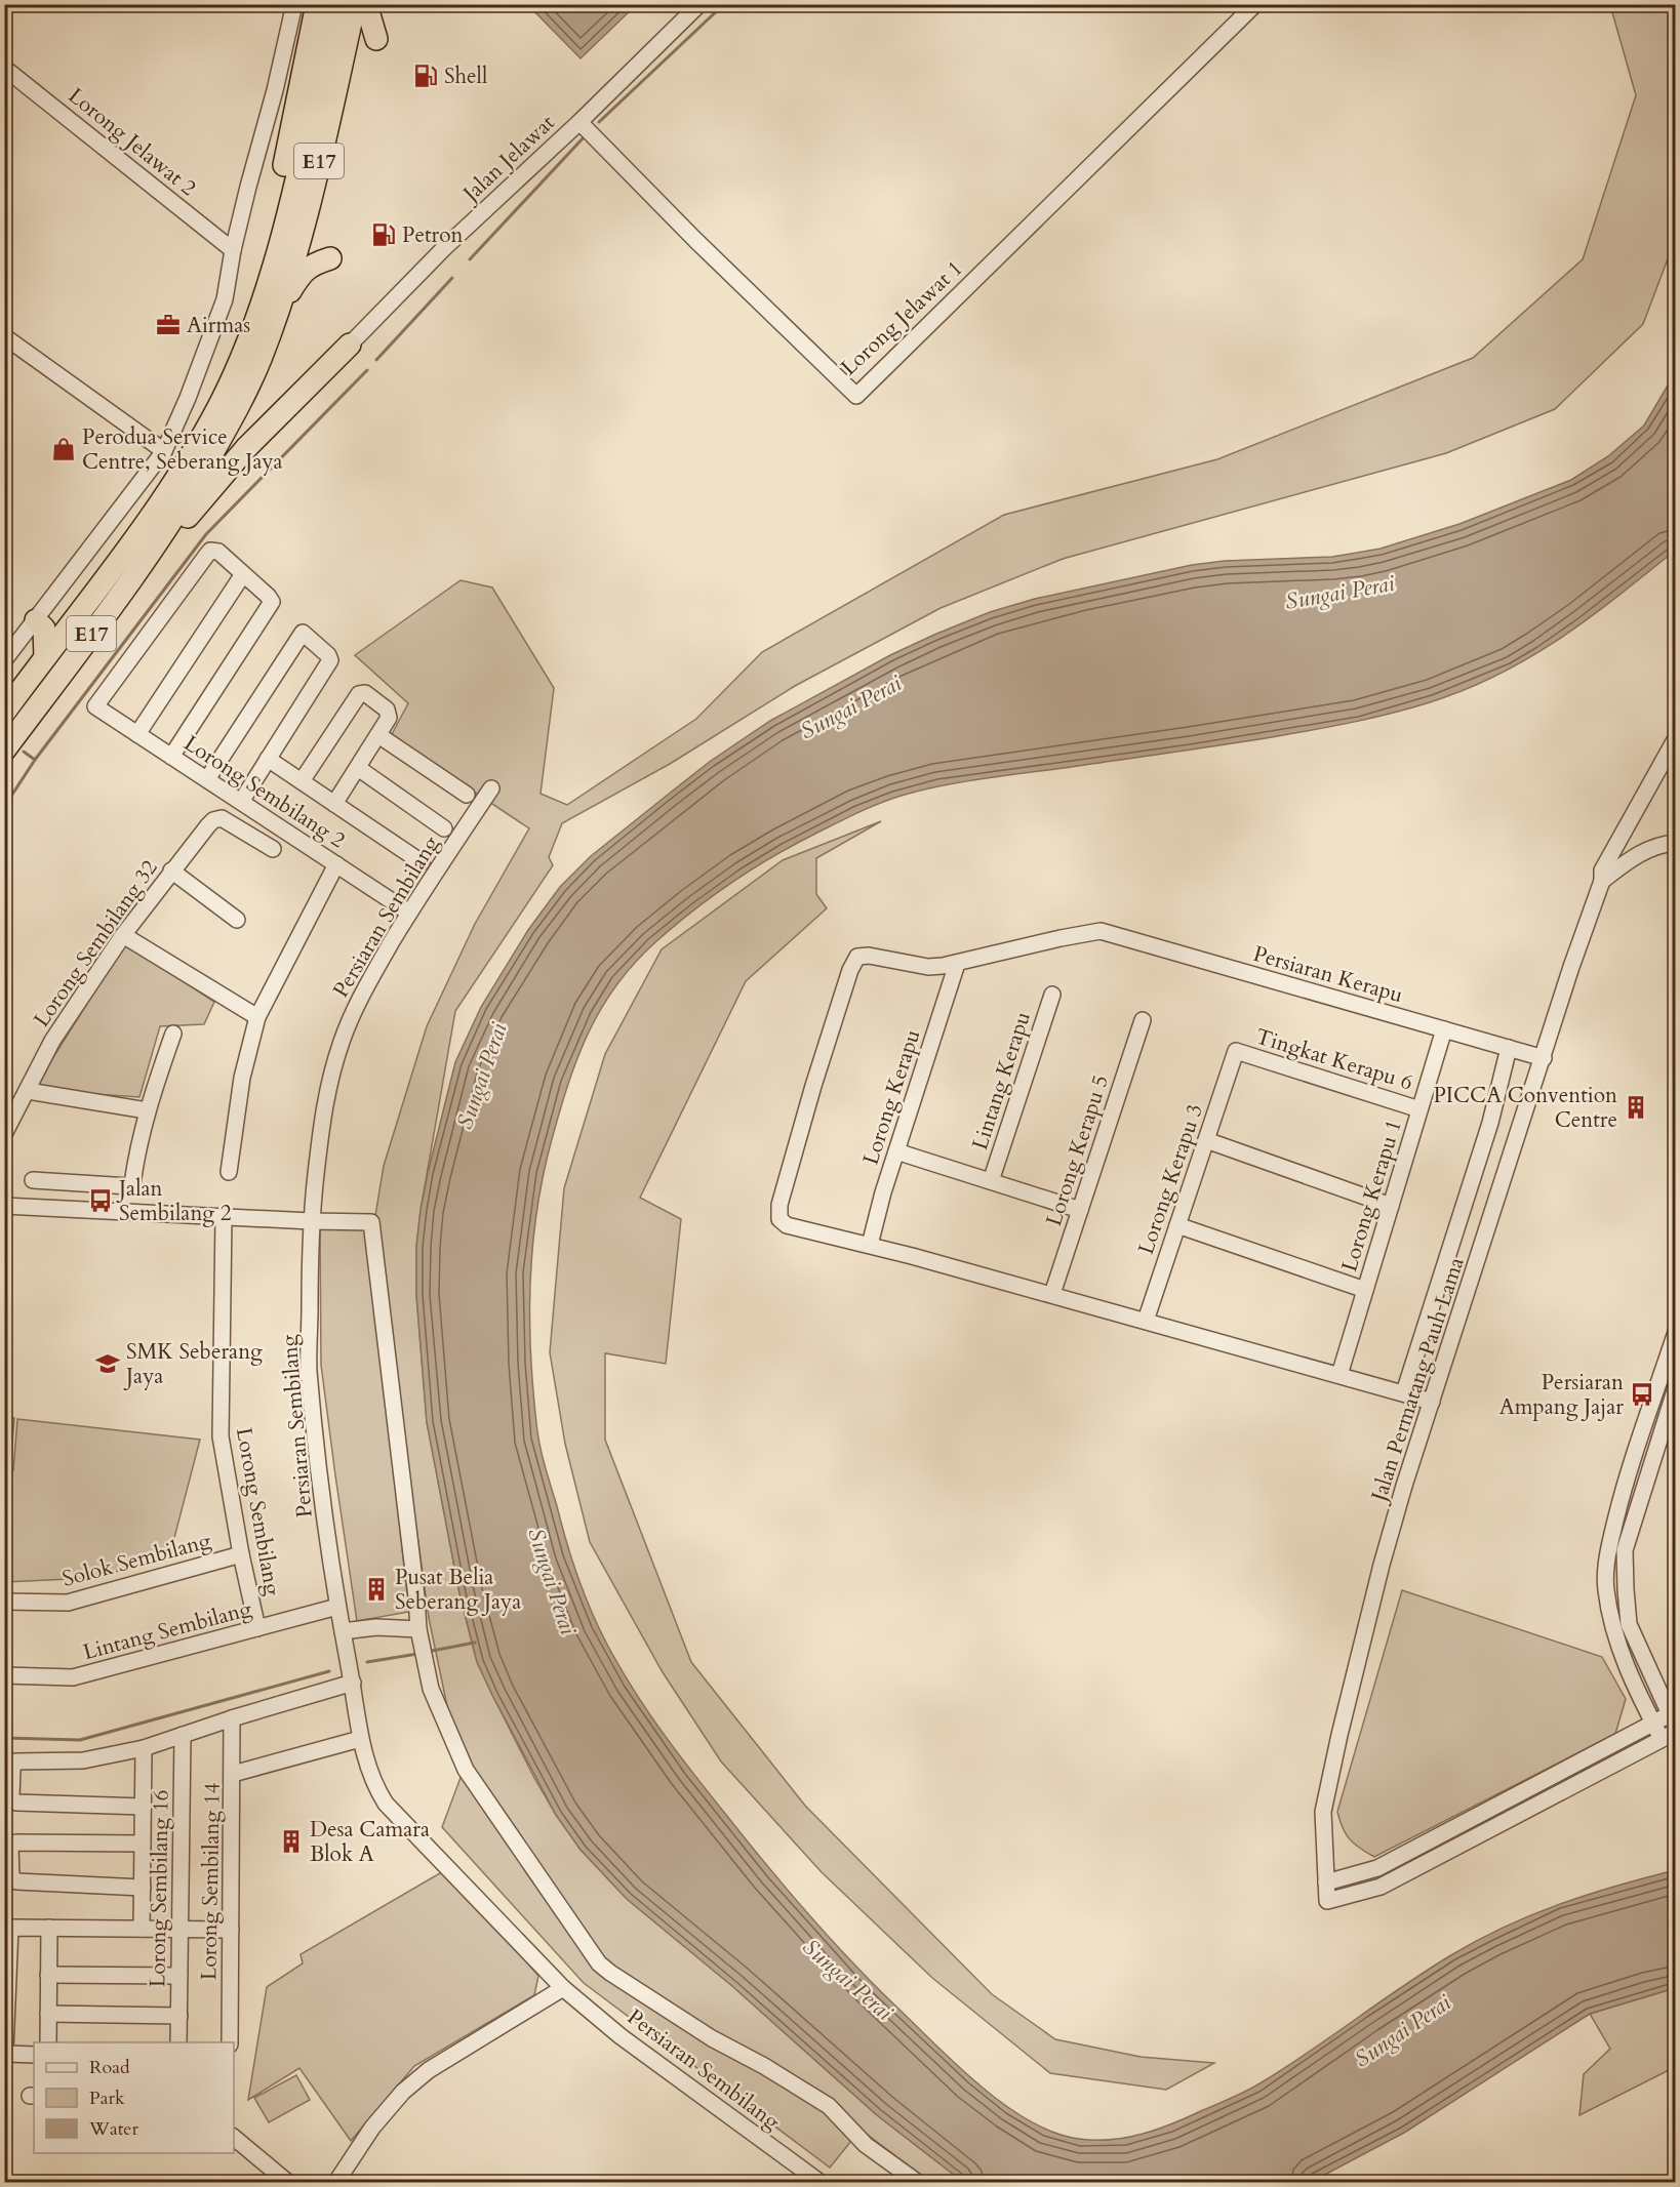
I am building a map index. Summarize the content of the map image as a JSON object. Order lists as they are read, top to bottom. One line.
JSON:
{"streets":{"highway":["E17"],"street":["Lorong Jelawat 2","Jalan Jelawat","Lorong Jelawat 1","Lorong Sembilang 2","Persiaran Sembilang","Lorong Sembilang 32","Persiaran Kerapu","Tingkat Kerapu 6","Lintang Kerapu","Lorong Kerapu","Lorong Kerapu 5","Lorong Kerapu 3","Lorong Kerapu 1","Jalan Permatang Pauh Lama","Lorong Sembilang","Solok Sembilang","Lintang Sembilang","Lorong Sembilang 14","Lorong Sembilang 16"]},"crossings":[["Jalan Jelawat","Lorong Jelawat 1"],["Lorong Sembilang 2","Persiaran Sembilang"],["Persiaran Sembilang","Lintang Sembilang"],["Persiaran Kerapu","Lorong Kerapu"],["Persiaran Kerapu","Lorong Kerapu 1"],["Persiaran Kerapu","Jalan Permatang Pauh Lama"],["Tingkat Kerapu 6","Lorong Kerapu 3"],["Tingkat Kerapu 6","Lorong Kerapu 1"],["Lorong Sembilang","Solok Sembilang"],["Lorong Sembilang","Lintang Sembilang"]],"water":["Sungai Perai"],"places":{"fuel station":["Shell","Petron"],"office":["Airmas"],"shop":["Perodua Service Centre, Seberang Jaya"],"building":["PICCA Convention Centre","Pusat Belia Seberang Jaya","Desa Camara Blok A"],"bus stop":["Jalan Sembilang 2","Persiaran Ampang Jajar"],"school or university":["SMK Seberang Jaya"]},"legend":["Road","Park","Water"]}
